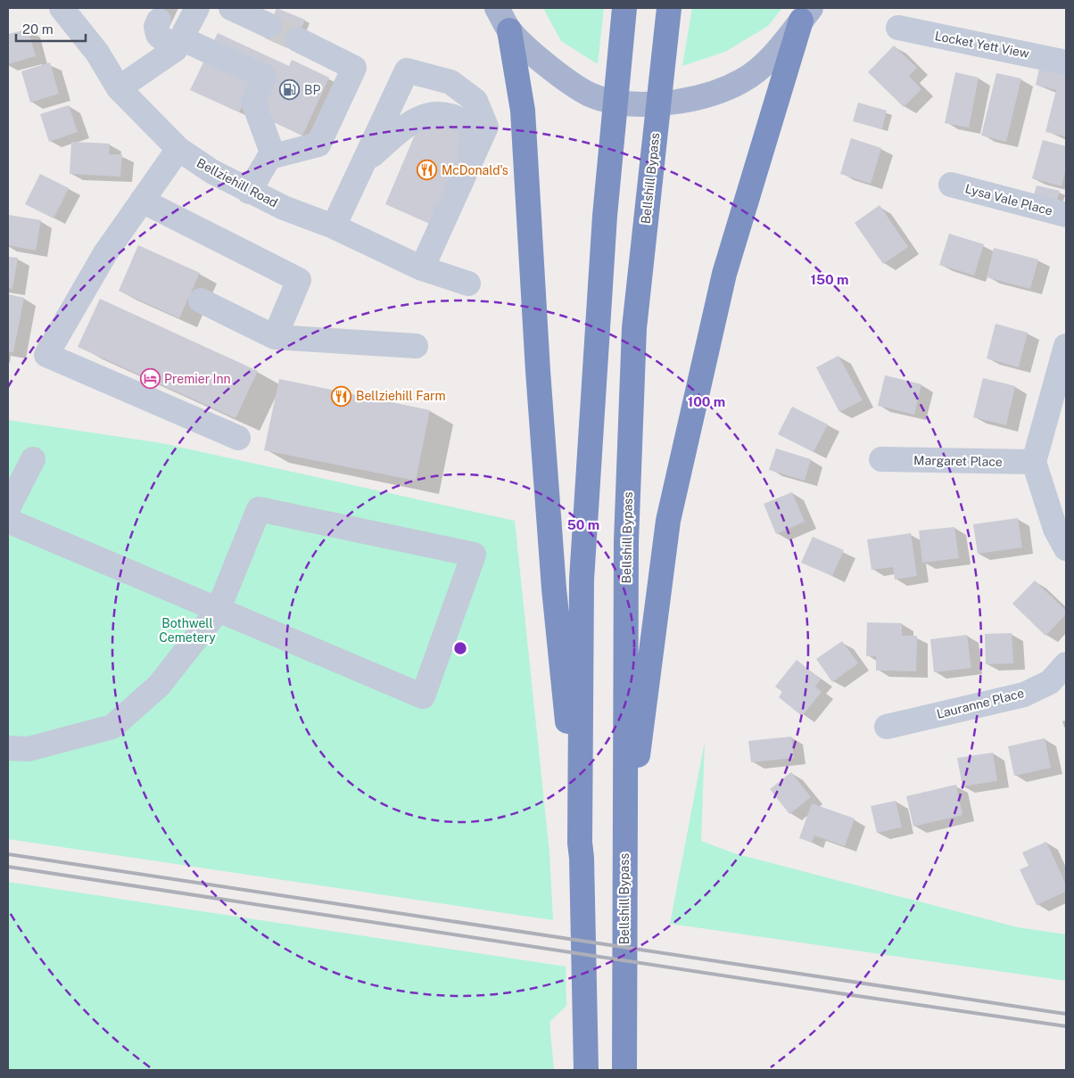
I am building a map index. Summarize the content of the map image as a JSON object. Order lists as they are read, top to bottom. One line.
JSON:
{"streets":{"highway":["Bellshill Bypass"],"street":["Locket Yett View","Bellziehill Road","Lysa Vale Place","Margaret Place","Lauranne Place"]},"parks":["Bothwell Cemetery"],"places":{"fuel station":["BP"],"restaurant":["McDonald's","Bellziehill Farm"],"hotel":["Premier Inn"]},"scale_bar":"20 m","rings":["150 m","100 m","50 m"]}
